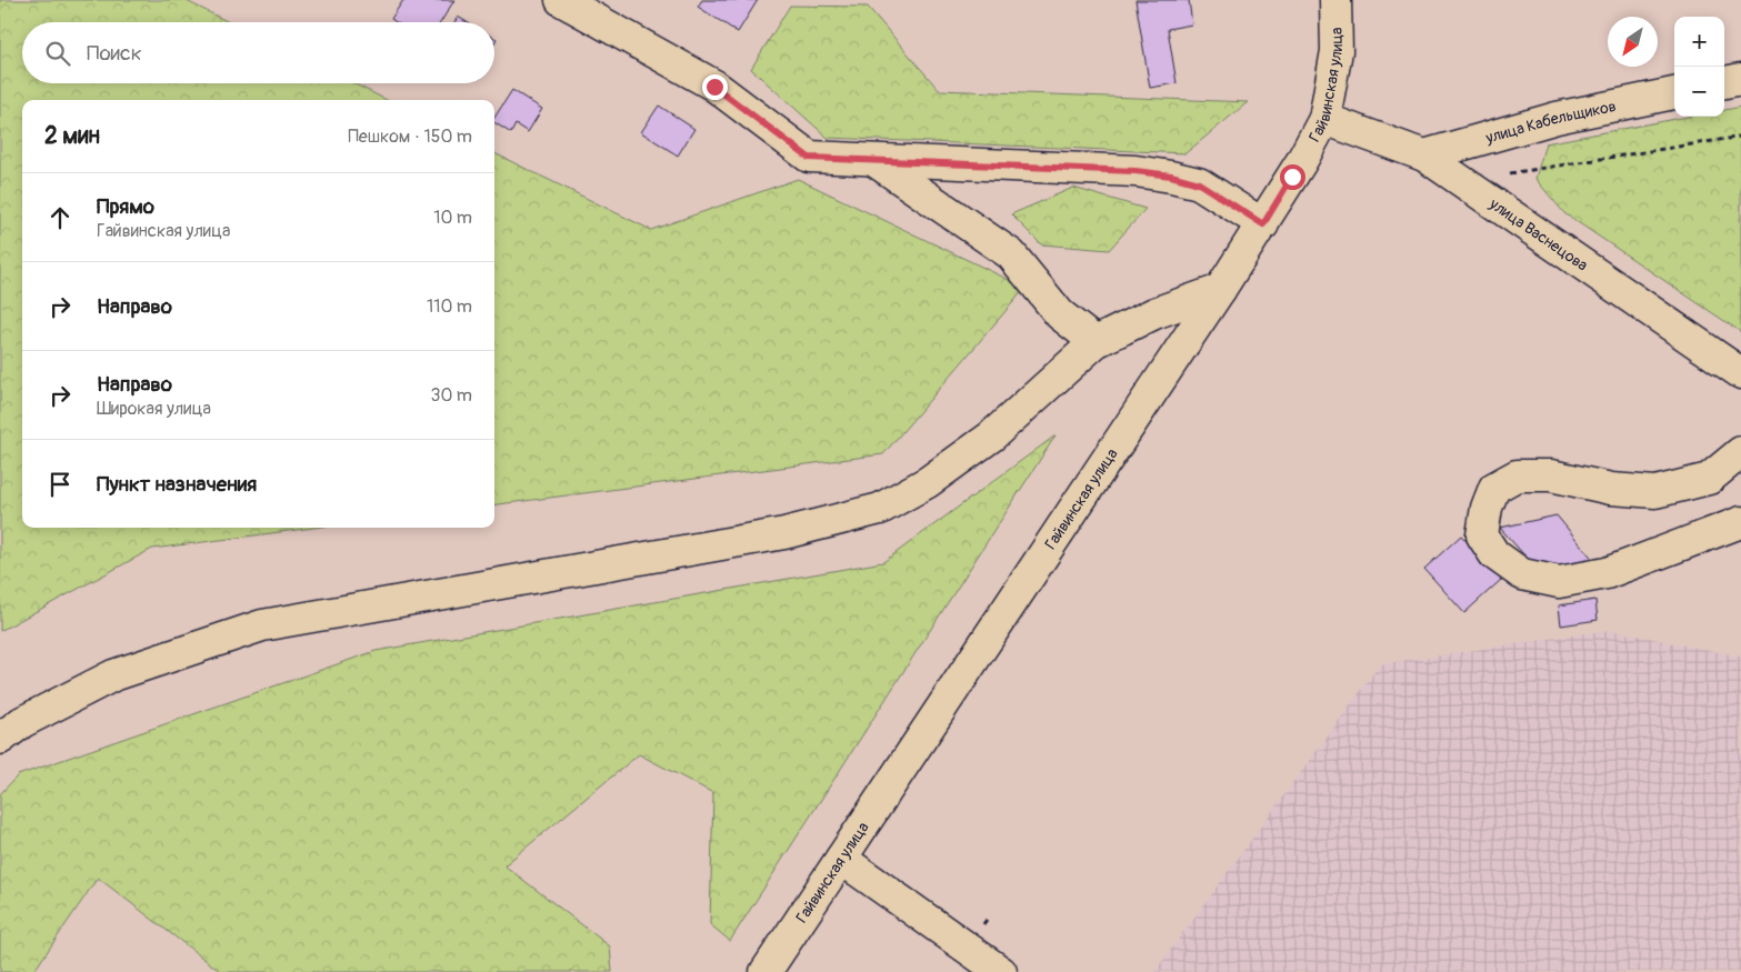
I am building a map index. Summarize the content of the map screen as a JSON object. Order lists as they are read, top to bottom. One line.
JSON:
{"streets":{"street":["Гайвинская улица","улица Кабельщиков","улица Васнецова"]},"crossings":[["Гайвинская улица","улица Васнецова"],["улица Кабельщиков","улица Васнецова"]],"north":"bottom left","page":{"map_buttons":["+","−"],"search":"Поиск","heading":["2 мин","Пешком · 150 m"],"list":[["Прямо","Гайвинская улица","10 m"],["Направо","110 m"],["Направо","Широкая улица","30 m"],"Пункт назначения"]}}
